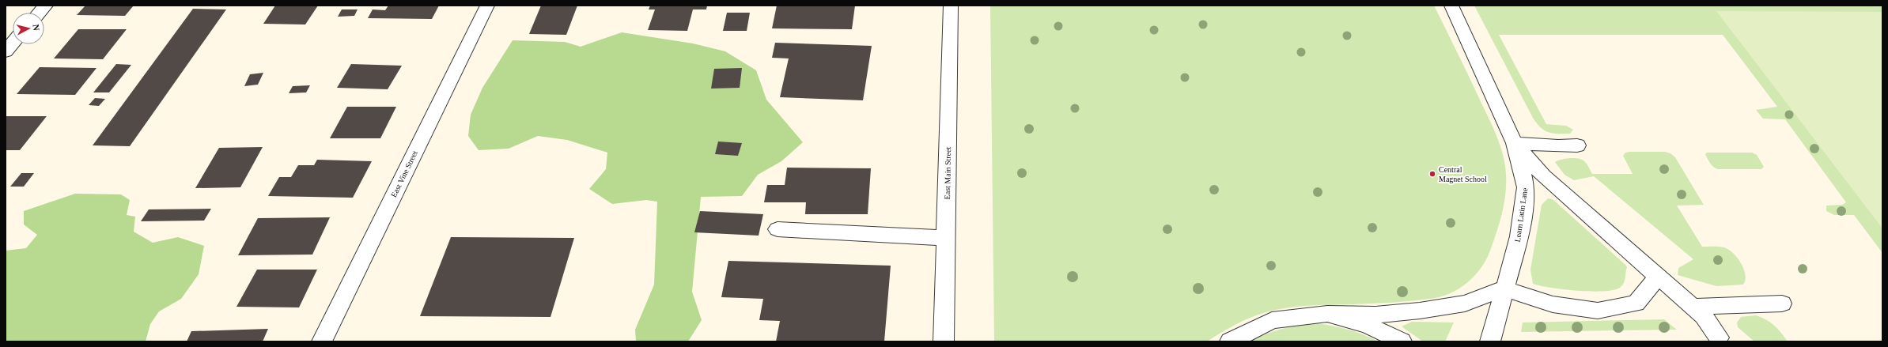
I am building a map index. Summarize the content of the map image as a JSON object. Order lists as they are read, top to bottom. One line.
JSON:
{"streets":{"street":["East Main Street","East Vine Street","Learn Latin Lane"]},"places":["Central Magnet School"],"north":"right"}
